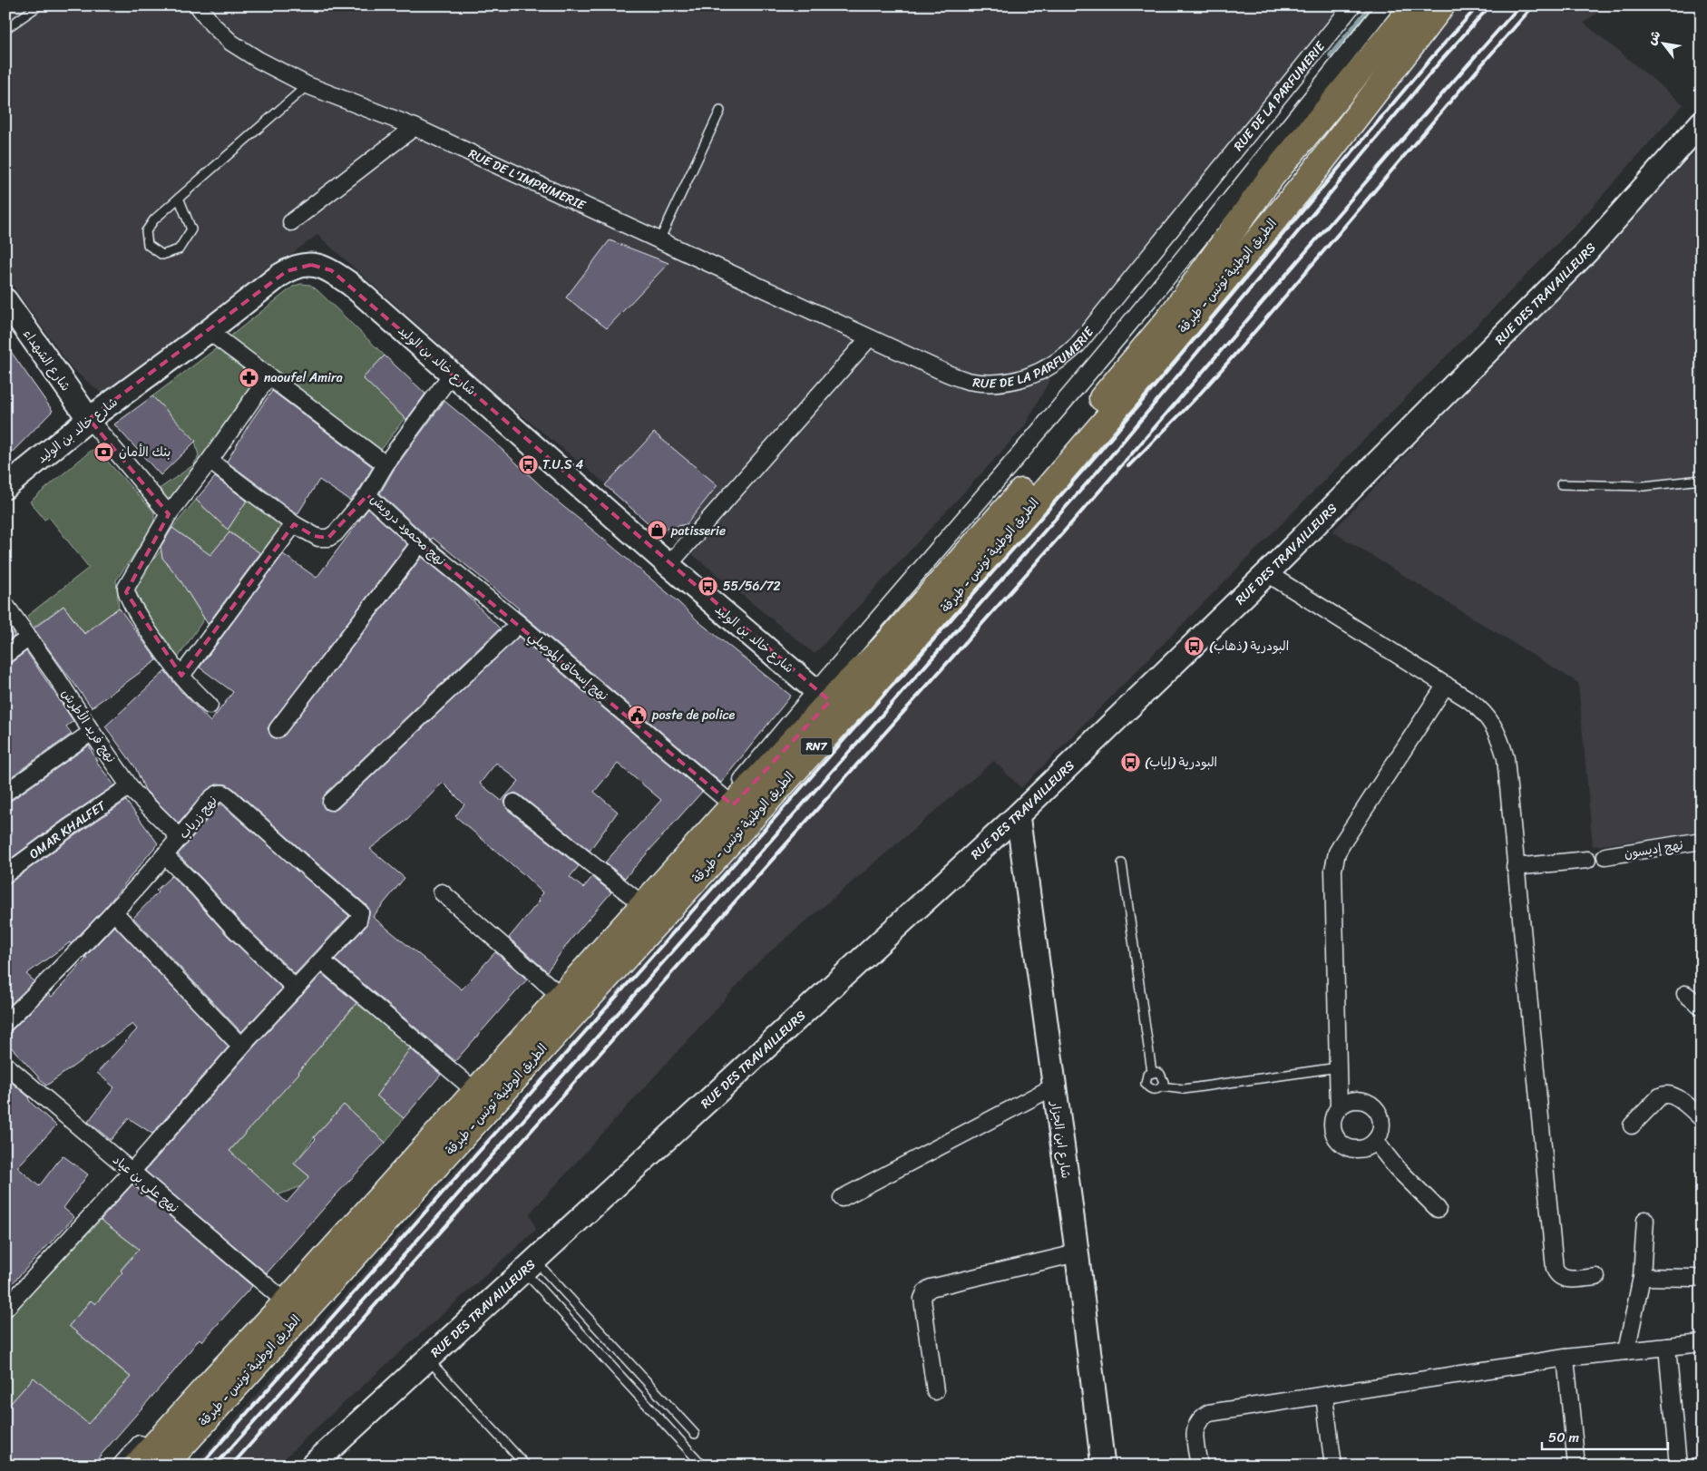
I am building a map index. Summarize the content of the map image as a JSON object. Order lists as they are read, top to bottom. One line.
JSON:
{"streets":{"main road":["الطريق الوطنية تونس - طبرقة","RN7"],"street":["RUE DE LA PARFUMERIE","RUE DE L'IMPRIMERIE","RUE DES TRAVAILLEURS","شارع الشهداء","شارع خالد بن الوليد","نهج محمود درويش","نهج إسحاق الموصلي","نهج فريد الأطرش","نهج زرياب","OMAR KHALFET","نهج إديسون","شارع ابن الجزار","نهج علي بن عياد"]},"crossings":[["RUE DE LA PARFUMERIE","RUE DE L'IMPRIMERIE"],["الطريق الوطنية تونس - طبرقة","شارع خالد بن الوليد"],["الطريق الوطنية تونس - طبرقة","نهج إسحاق الموصلي"],["الطريق الوطنية تونس - طبرقة","نهج علي بن عياد"],["RUE DES TRAVAILLEURS","شارع ابن الجزار"],["شارع الشهداء","شارع خالد بن الوليد"],["شارع خالد بن الوليد","نهج محمود درويش"],["نهج محمود درويش","نهج إسحاق الموصلي"],["نهج فريد الأطرش","نهج زرياب"],["نهج فريد الأطرش","OMAR KHALFET"]],"places":{"pharmacy":["naoufel Amira"],"bank":["بنك الأمان"],"bus stop":["T.U.S 4","55/56/72","البودرية (ذهاب)","البودرية (إياب)"],"shop":["patisserie"],"public building":["poste de police"]},"scale_bar":"50 m","north":"top left"}
